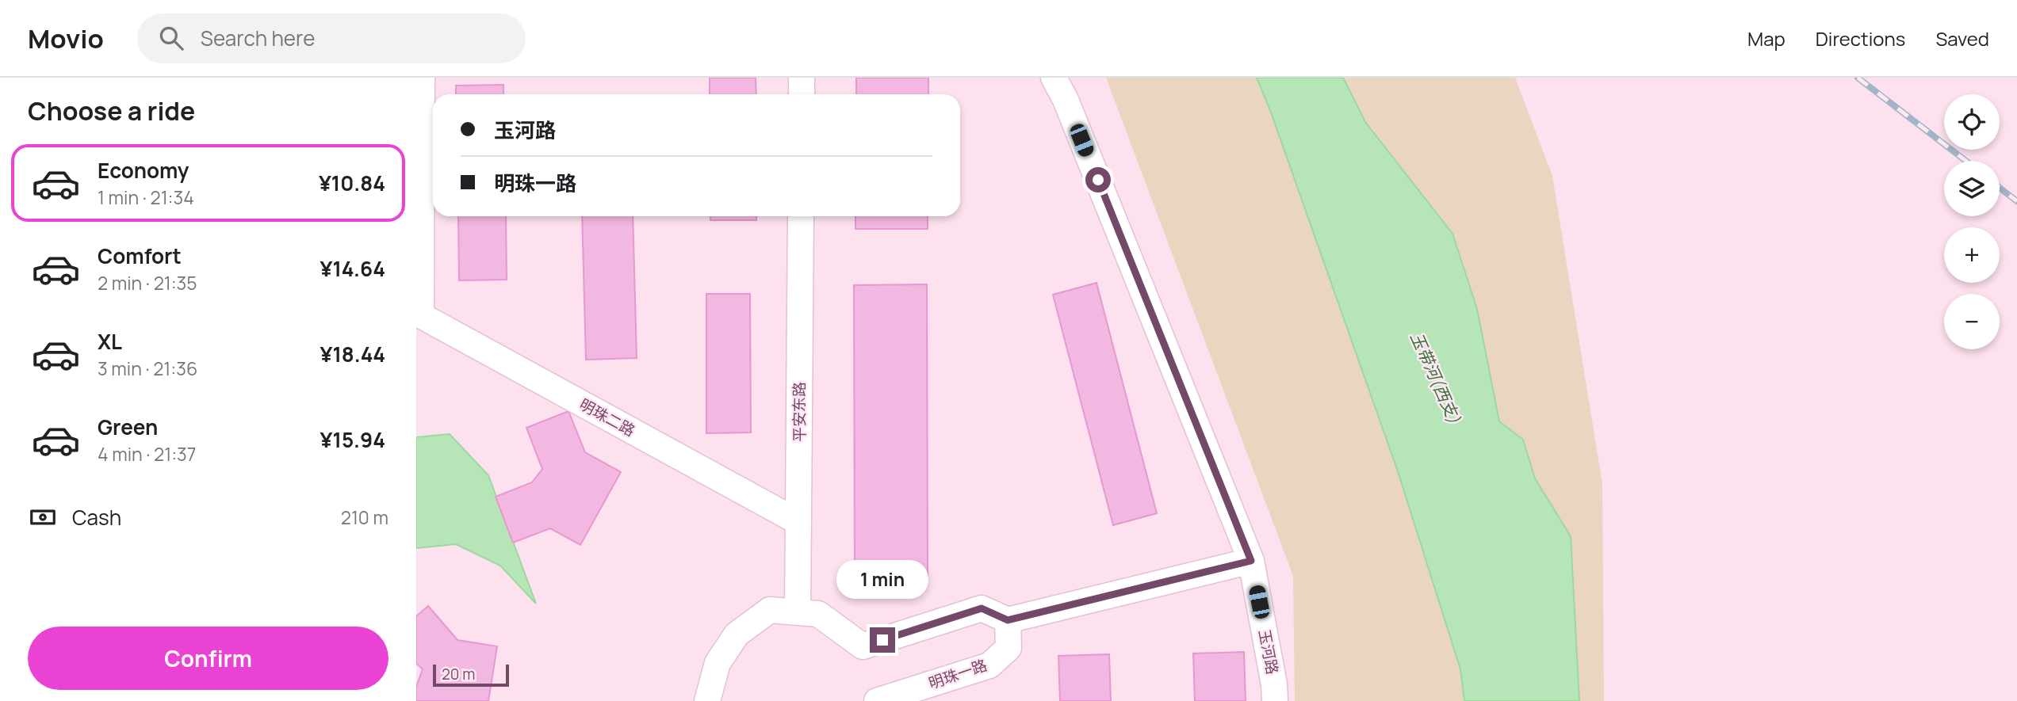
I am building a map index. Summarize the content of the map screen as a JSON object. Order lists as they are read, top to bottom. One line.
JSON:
{"streets":{"street":["平安东路","明珠二路","玉河路","明珠一路"]},"crossings":[["平安东路","明珠二路"]],"water":["玉带河(西支)"],"scale_bar":"20 m","page":{"header":"Movio","search":"Search here","nav":["Map","Directions","Saved"],"heading":"Choose a ride","map_buttons":["+","−"],"banner":["玉河路","明珠一路"],"list":[{"name":"Economy","note":"1 min · 21:34","value":"¥10.84"},{"name":"Comfort","note":"2 min · 21:35","value":"¥14.64"},{"name":"XL","note":"3 min · 21:36","value":"¥18.44"},{"name":"Green","note":"4 min · 21:37","value":"¥15.94"}],"pay":["Cash","210 m"],"bubble":"1 min","buttons":"Confirm","scale":"20 m"}}
